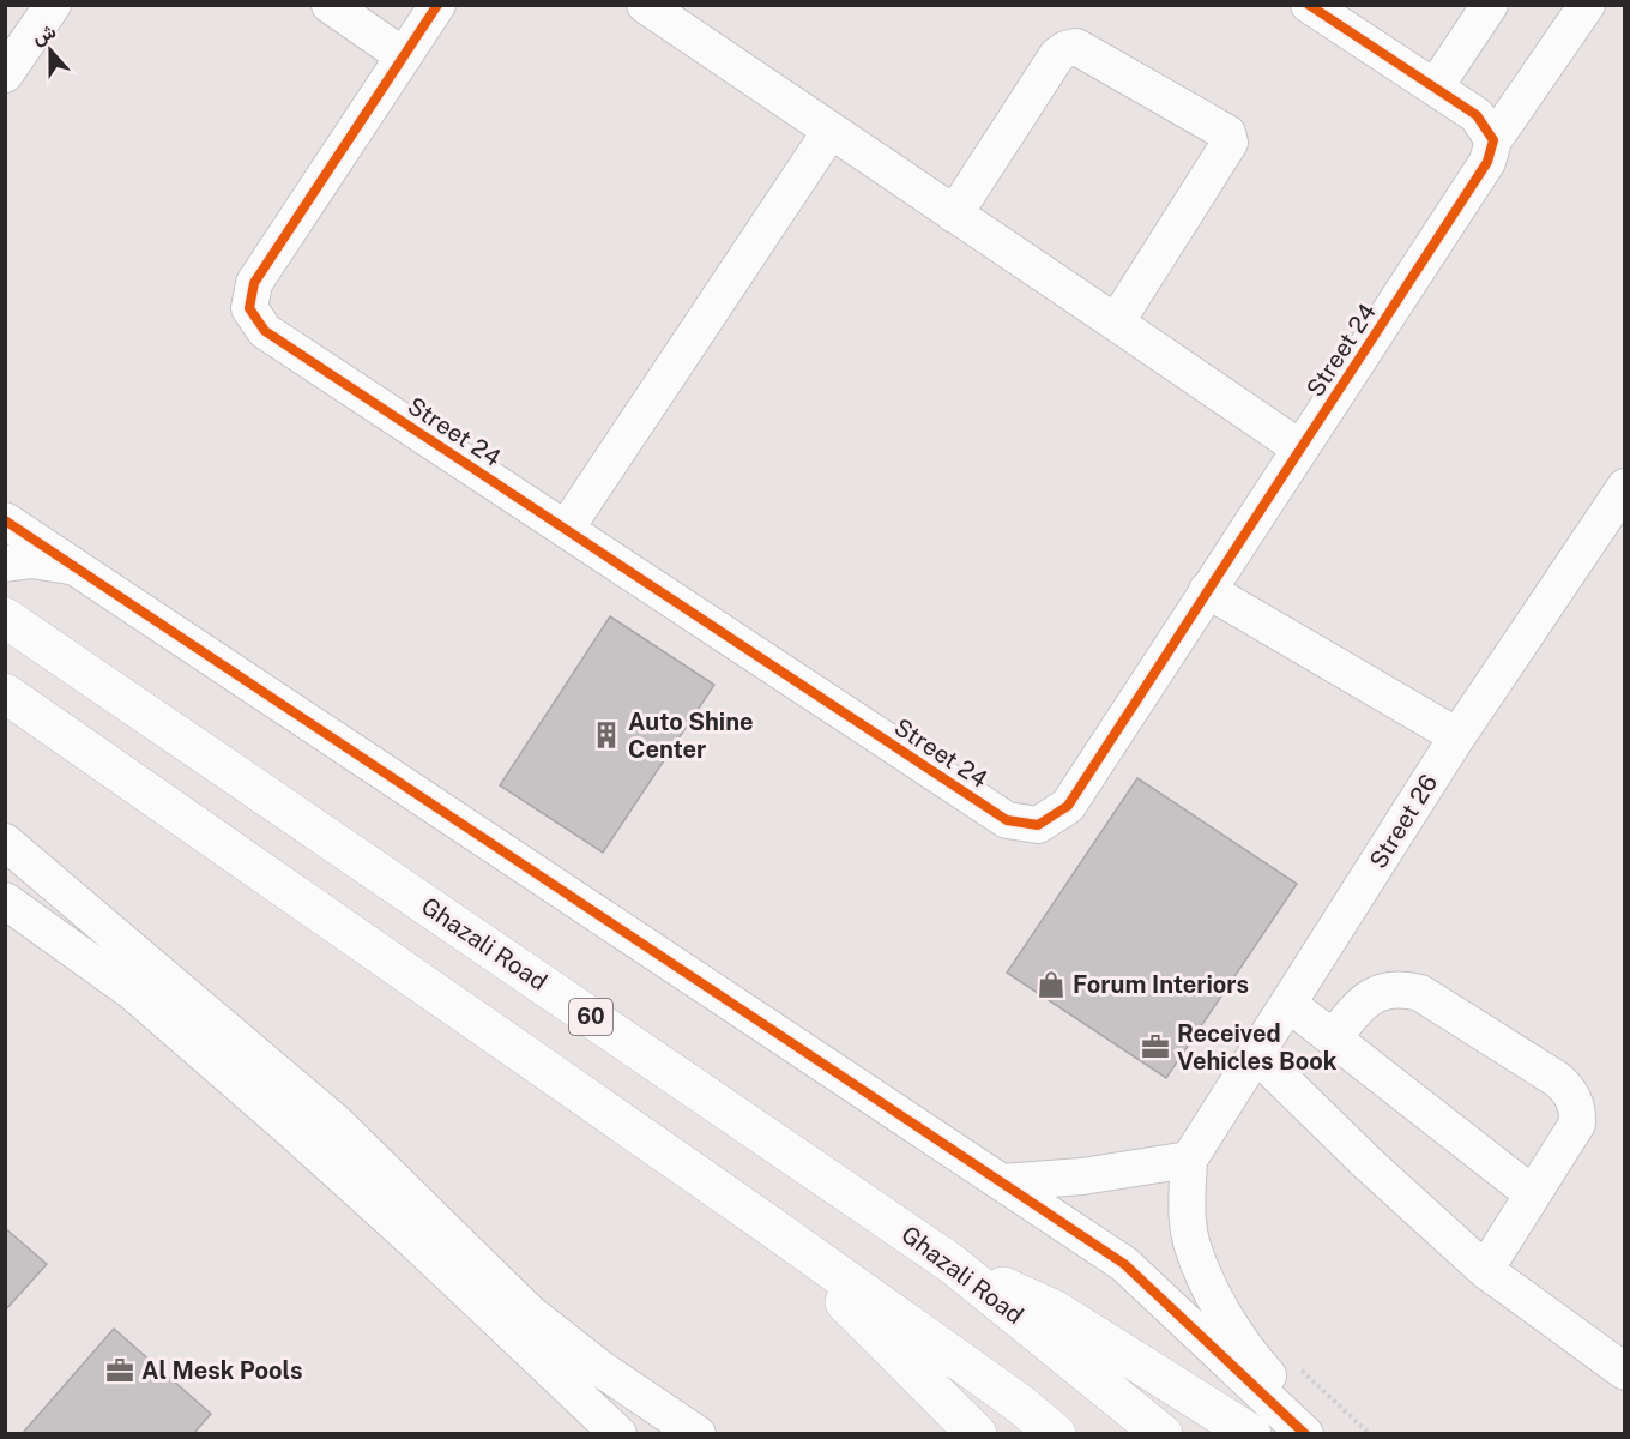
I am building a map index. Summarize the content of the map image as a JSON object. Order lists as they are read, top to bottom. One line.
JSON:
{"streets":{"highway":["Ghazali Road","60"],"street":["Street 24","Street 26"]},"places":{"building":["Auto Shine Center"],"shop":["Forum Interiors"],"office":["Received Vehicles Book","Al Mesk Pools"]},"north":"top"}
